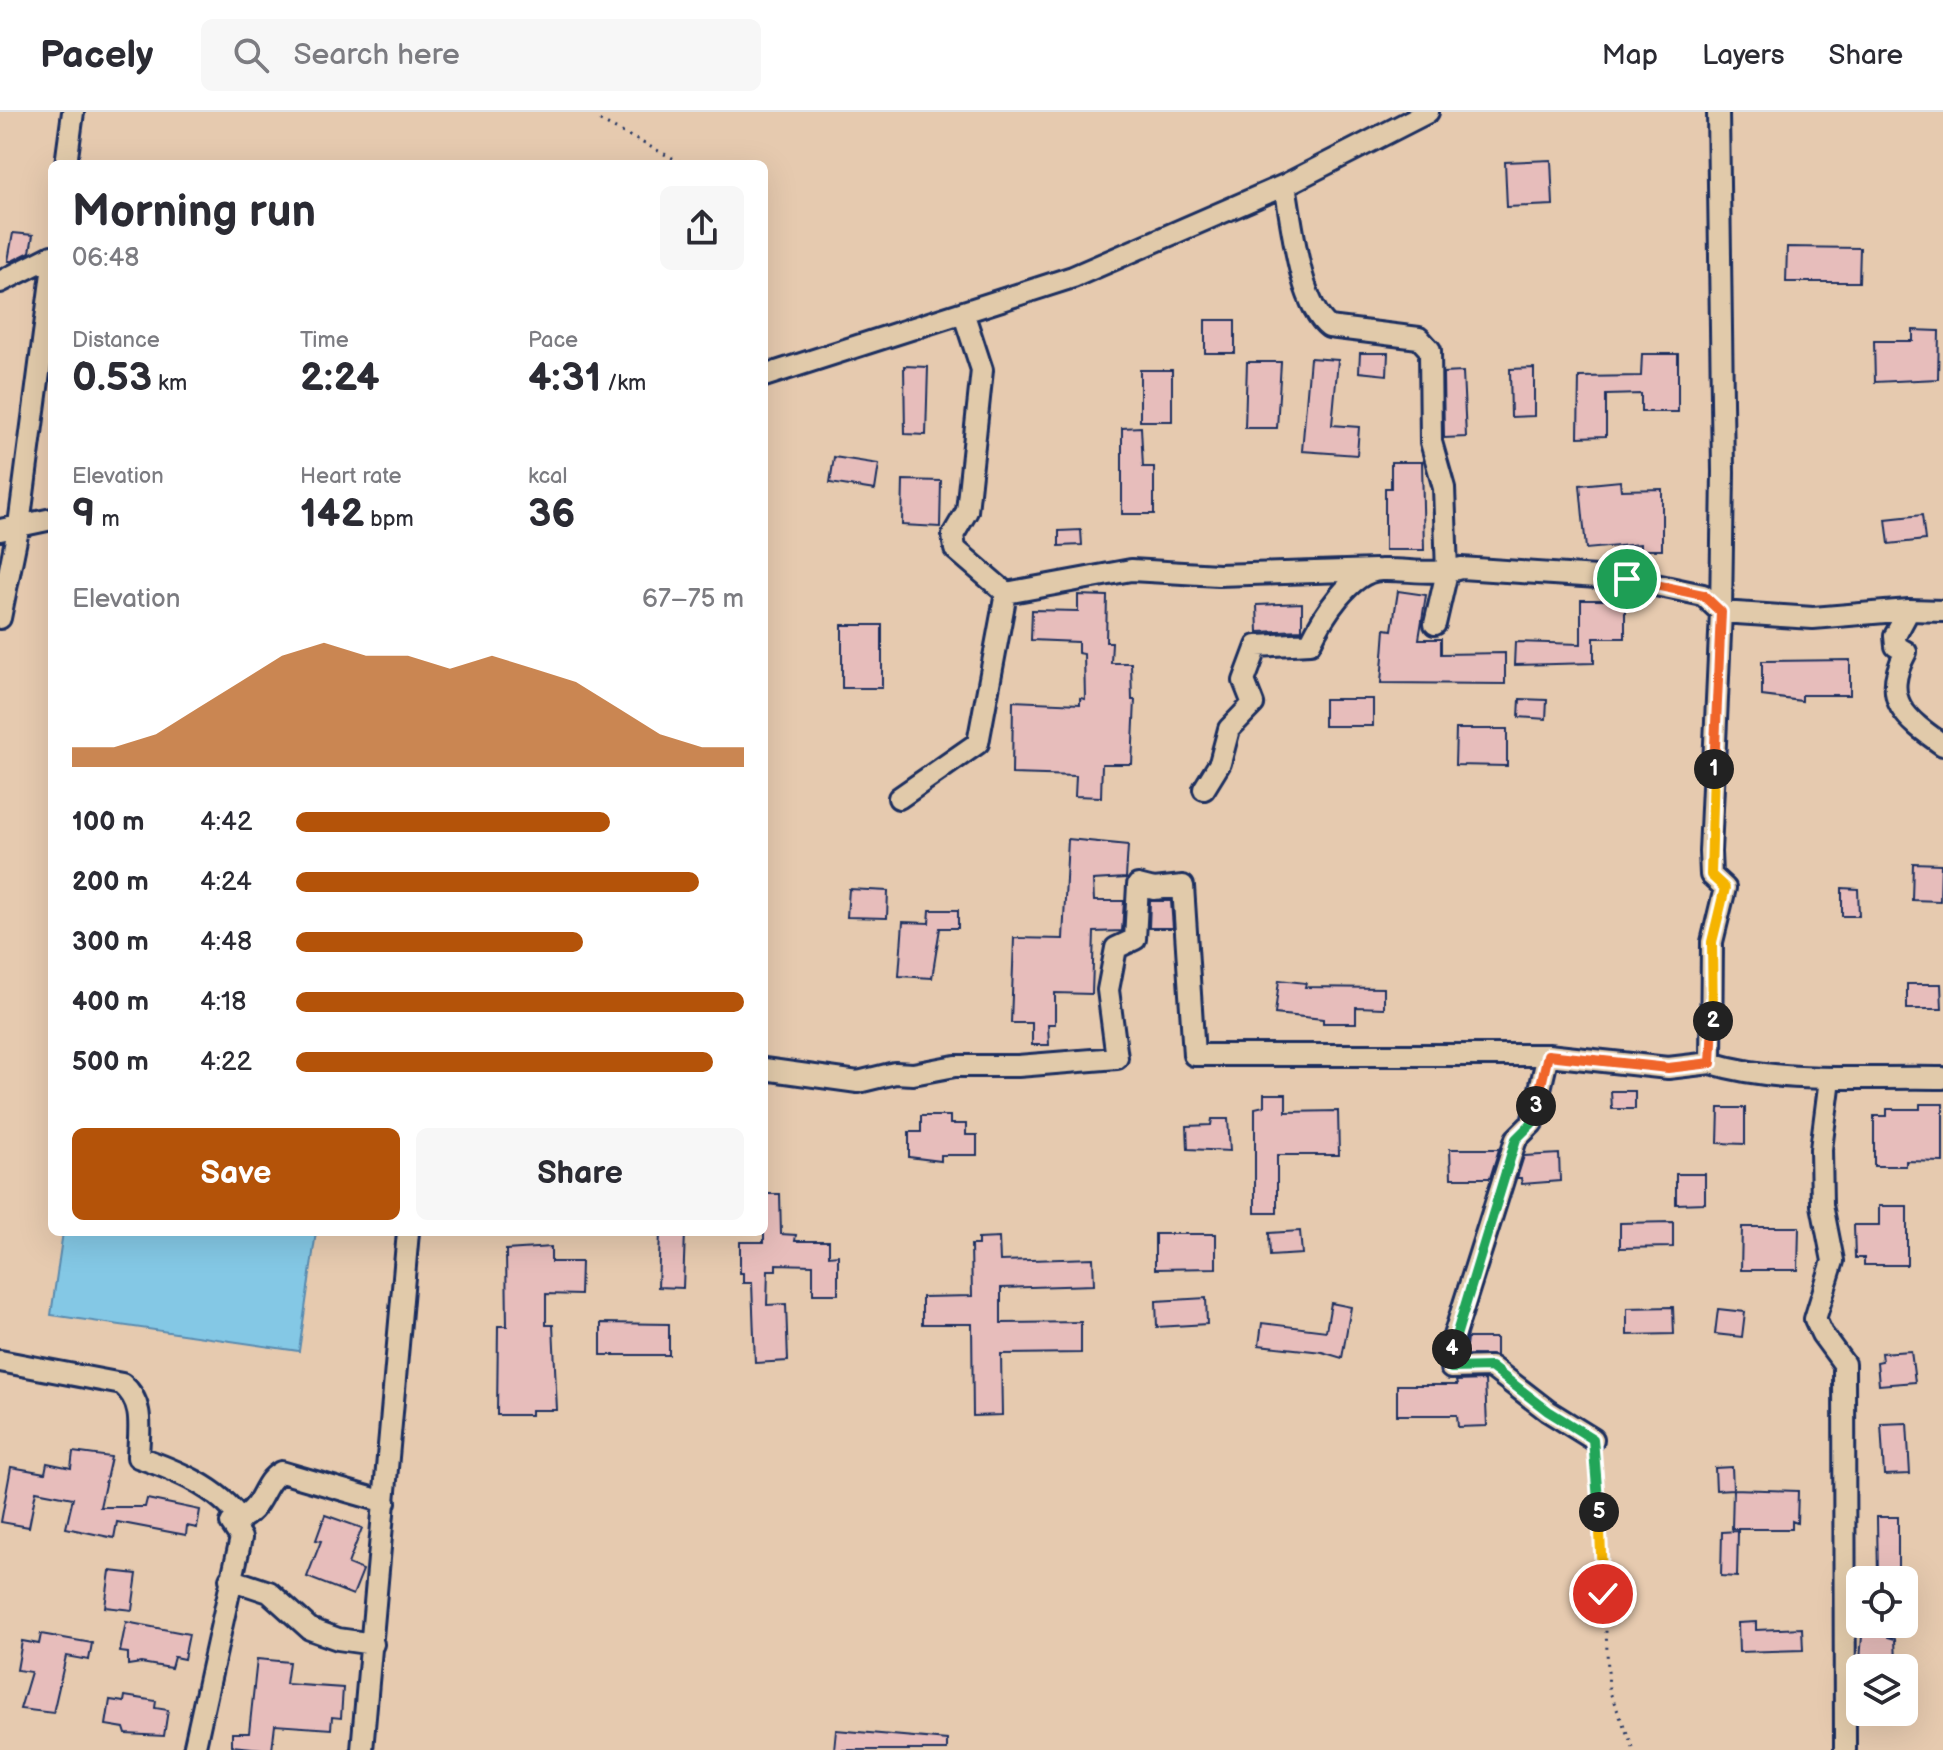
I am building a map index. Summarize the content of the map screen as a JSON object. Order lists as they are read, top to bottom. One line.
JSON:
{"page":{"header":"Pacely","search":"Search here","nav":["Map","Layers","Share"],"heading":["Morning run","06:48"],"stats":[["Distance","0.53 km"],["Time","2:24"],["Pace","4:31 /km"],["Elevation","9 m"],["Heart rate","142 bpm"],["kcal","36"]],"chart":["Elevation","67–75 m"],"pins":["1","2","3","4","5"],"list":[{"name":"100 m","note":"4:42"},{"name":"200 m","note":"4:24"},{"name":"300 m","note":"4:48"},{"name":"400 m","note":"4:18"},{"name":"500 m","note":"4:22"}],"buttons":["Save","Share"]}}
